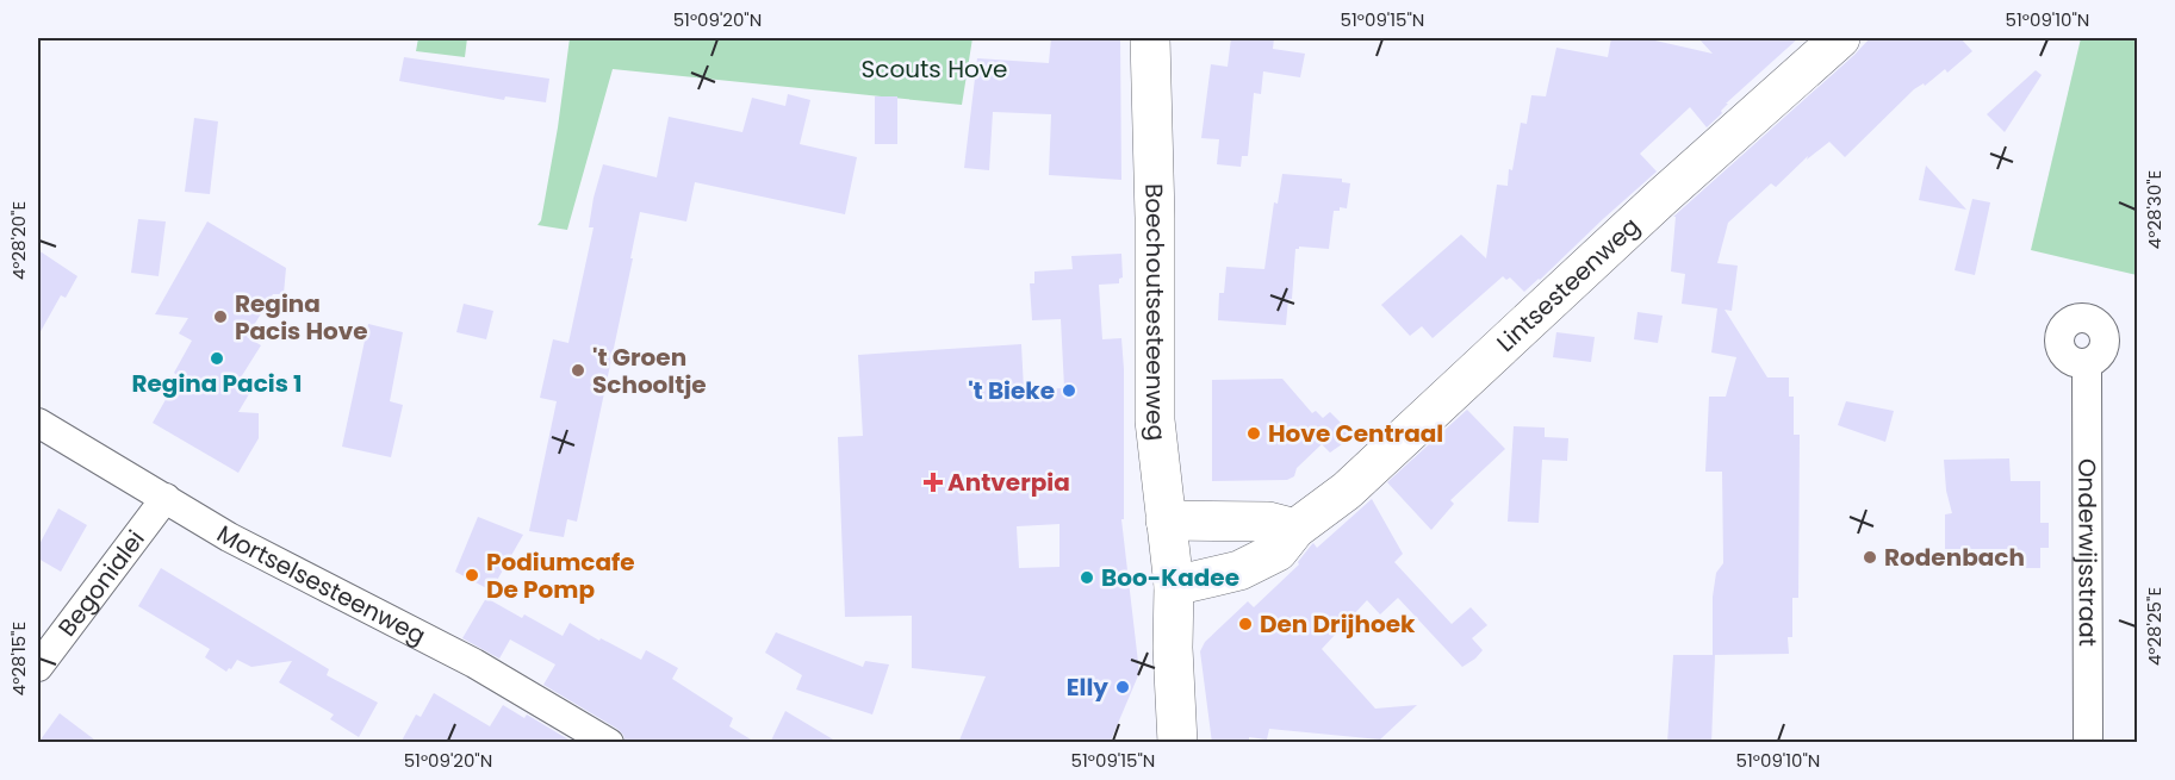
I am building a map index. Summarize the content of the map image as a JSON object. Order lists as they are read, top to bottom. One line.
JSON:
{"streets":{"street":["Lintsesteenweg","Boechoutsesteenweg","Onderwijsstraat","Begonialei","Mortselsesteenweg"]},"crossings":[["Lintsesteenweg","Boechoutsesteenweg"],["Begonialei","Mortselsesteenweg"]],"parks":["Scouts Hove"],"places":{"other":["Regina Pacis Hove","Regina Pacis 1","'t Groen Schooltje","'t Bieke","Hove Centraal","Rodenbach","Podiumcafe De Pomp","Boo-Kadee","Den Drijhoek","Elly"],"health":["Antverpia"]},"coordinates":["51°09'20\"N","51°09'15\"N","51°09'10\"N","4°28'30\"E","4°28'20\"E","4°28'25\"E","4°28'15\"E"]}
